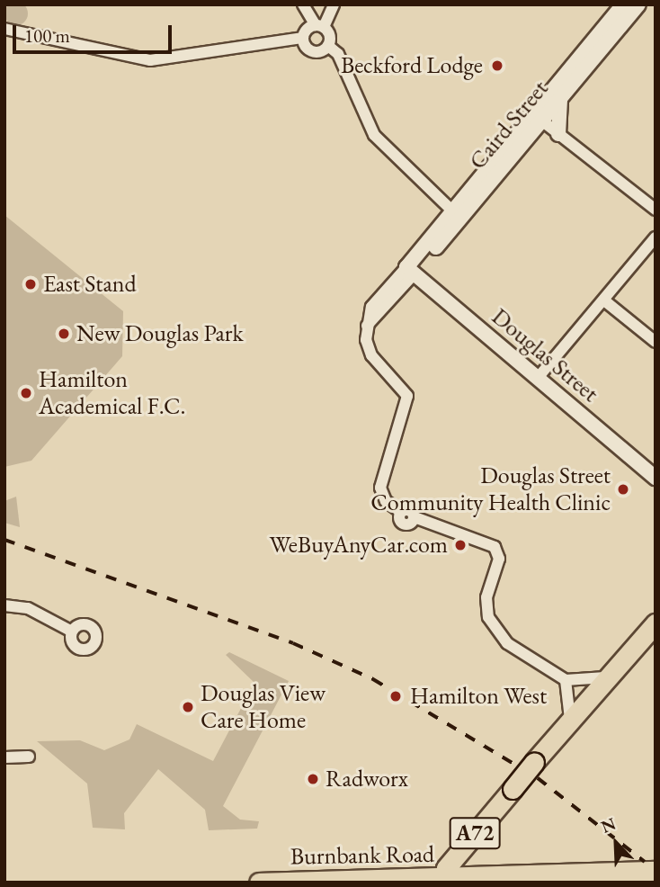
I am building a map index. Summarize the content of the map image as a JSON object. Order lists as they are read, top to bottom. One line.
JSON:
{"streets":{"main road":["A72","Burnbank Road"],"street":["Caird Street","Douglas Street"]},"crossings":[["Caird Street","Douglas Street"],["A72","Burnbank Road"]],"places":["Beckford Lodge","East Stand","New Douglas Park","Hamilton Academical F.C.","Douglas Street Community Health Clinic","WeBuyAnyCar.com","Hamilton West","Douglas View Care Home","Radworx"],"scale_bar":"100 m","north":"top left"}
